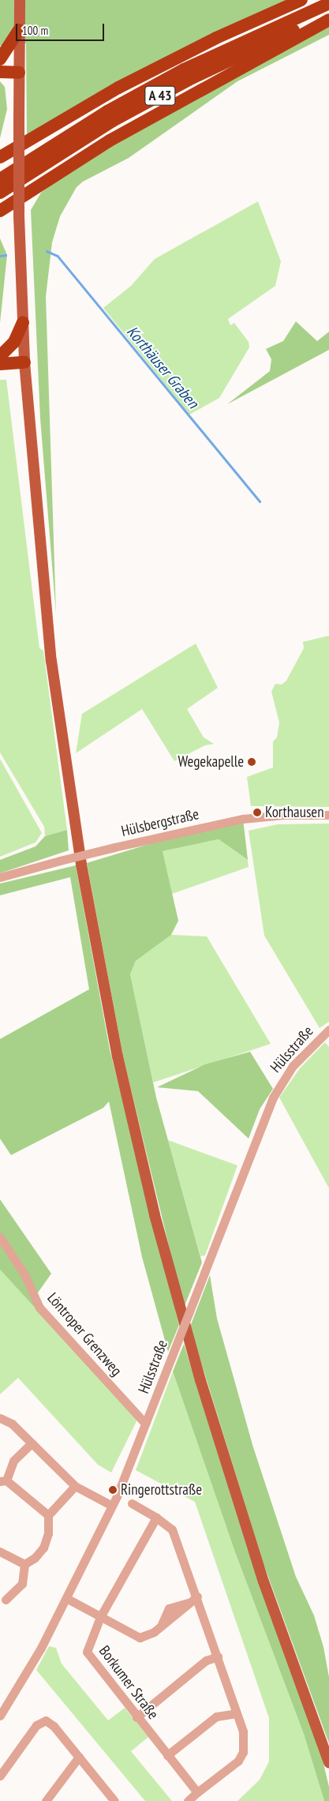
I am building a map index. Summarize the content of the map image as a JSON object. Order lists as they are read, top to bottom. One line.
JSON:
{"streets":{"highway":["A 43"],"street":["Hülsbergstraße","Hülsstraße","Löntroper Grenzweg","Borkumer Straße"]},"crossings":[["Hülsstraße","Löntroper Grenzweg"]],"water":["Korthäuser Graben"],"places":["Wegekapelle","Korthausen","Ringerottstraße"],"scale_bar":"100 m"}
